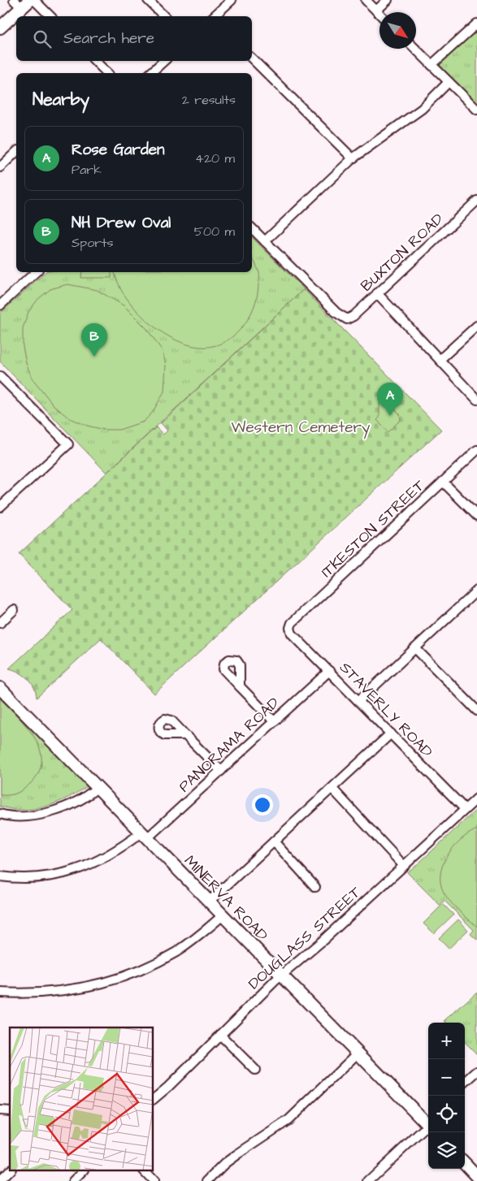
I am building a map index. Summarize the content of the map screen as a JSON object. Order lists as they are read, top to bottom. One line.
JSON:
{"streets":{"street":["BUXTON ROAD","ITKESTON STREET","STAVERLY ROAD","PANORAMA ROAD","MINERVA ROAD","DOUGLASS STREET"]},"crossings":[["ITKESTON STREET","STAVERLY ROAD"],["STAVERLY ROAD","PANORAMA ROAD"],["STAVERLY ROAD","DOUGLASS STREET"],["PANORAMA ROAD","MINERVA ROAD"],["MINERVA ROAD","DOUGLASS STREET"]],"parks":["Western Cemetery"],"north":"bottom right","page":{"search":"Search here","heading":["Nearby","2 results"],"list":[{"mark":"A","name":"Rose Garden","note":"Park","value":"420 m"},{"mark":"B","name":"NH Drew Oval","note":"Sports","value":"500 m"}],"pins":["B","A"],"map_buttons":["+","−"]}}
